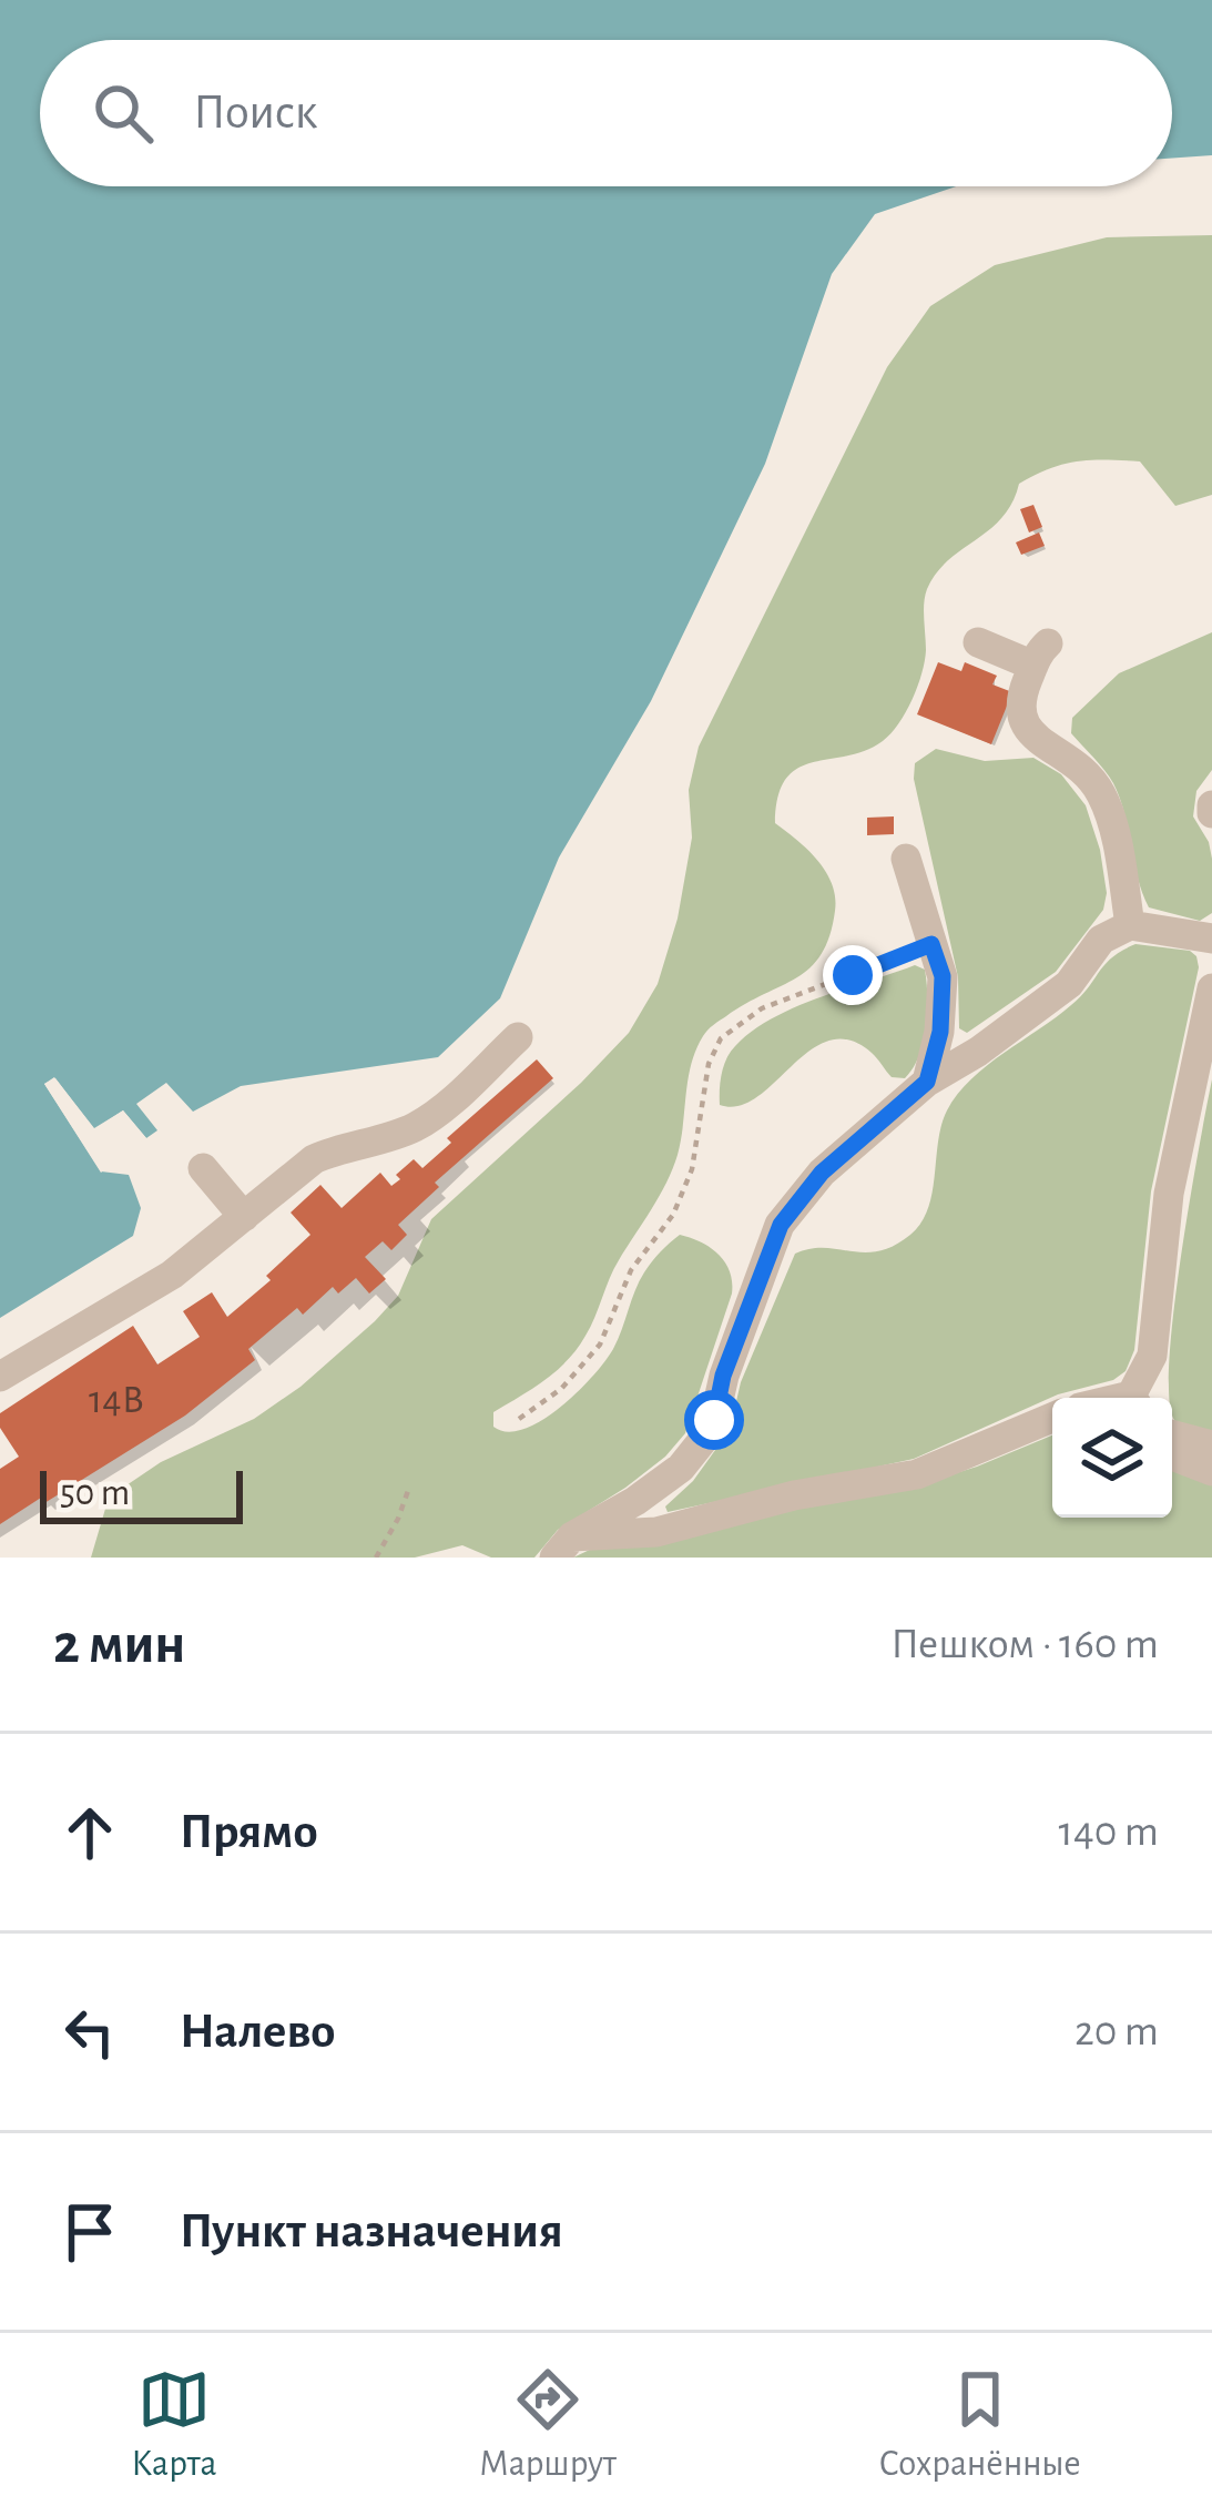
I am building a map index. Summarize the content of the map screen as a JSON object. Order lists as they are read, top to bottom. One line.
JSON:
{"house_numbers":["14В"],"scale_bar":"50 m","page":{"search":"Поиск","scale":"50 m","heading":["2 мин","Пешком · 160 m"],"list":[["Прямо","140 m"],["Налево","20 m"],"Пункт назначения"],"nav":["Карта","Маршрут","Сохранённые"]}}
